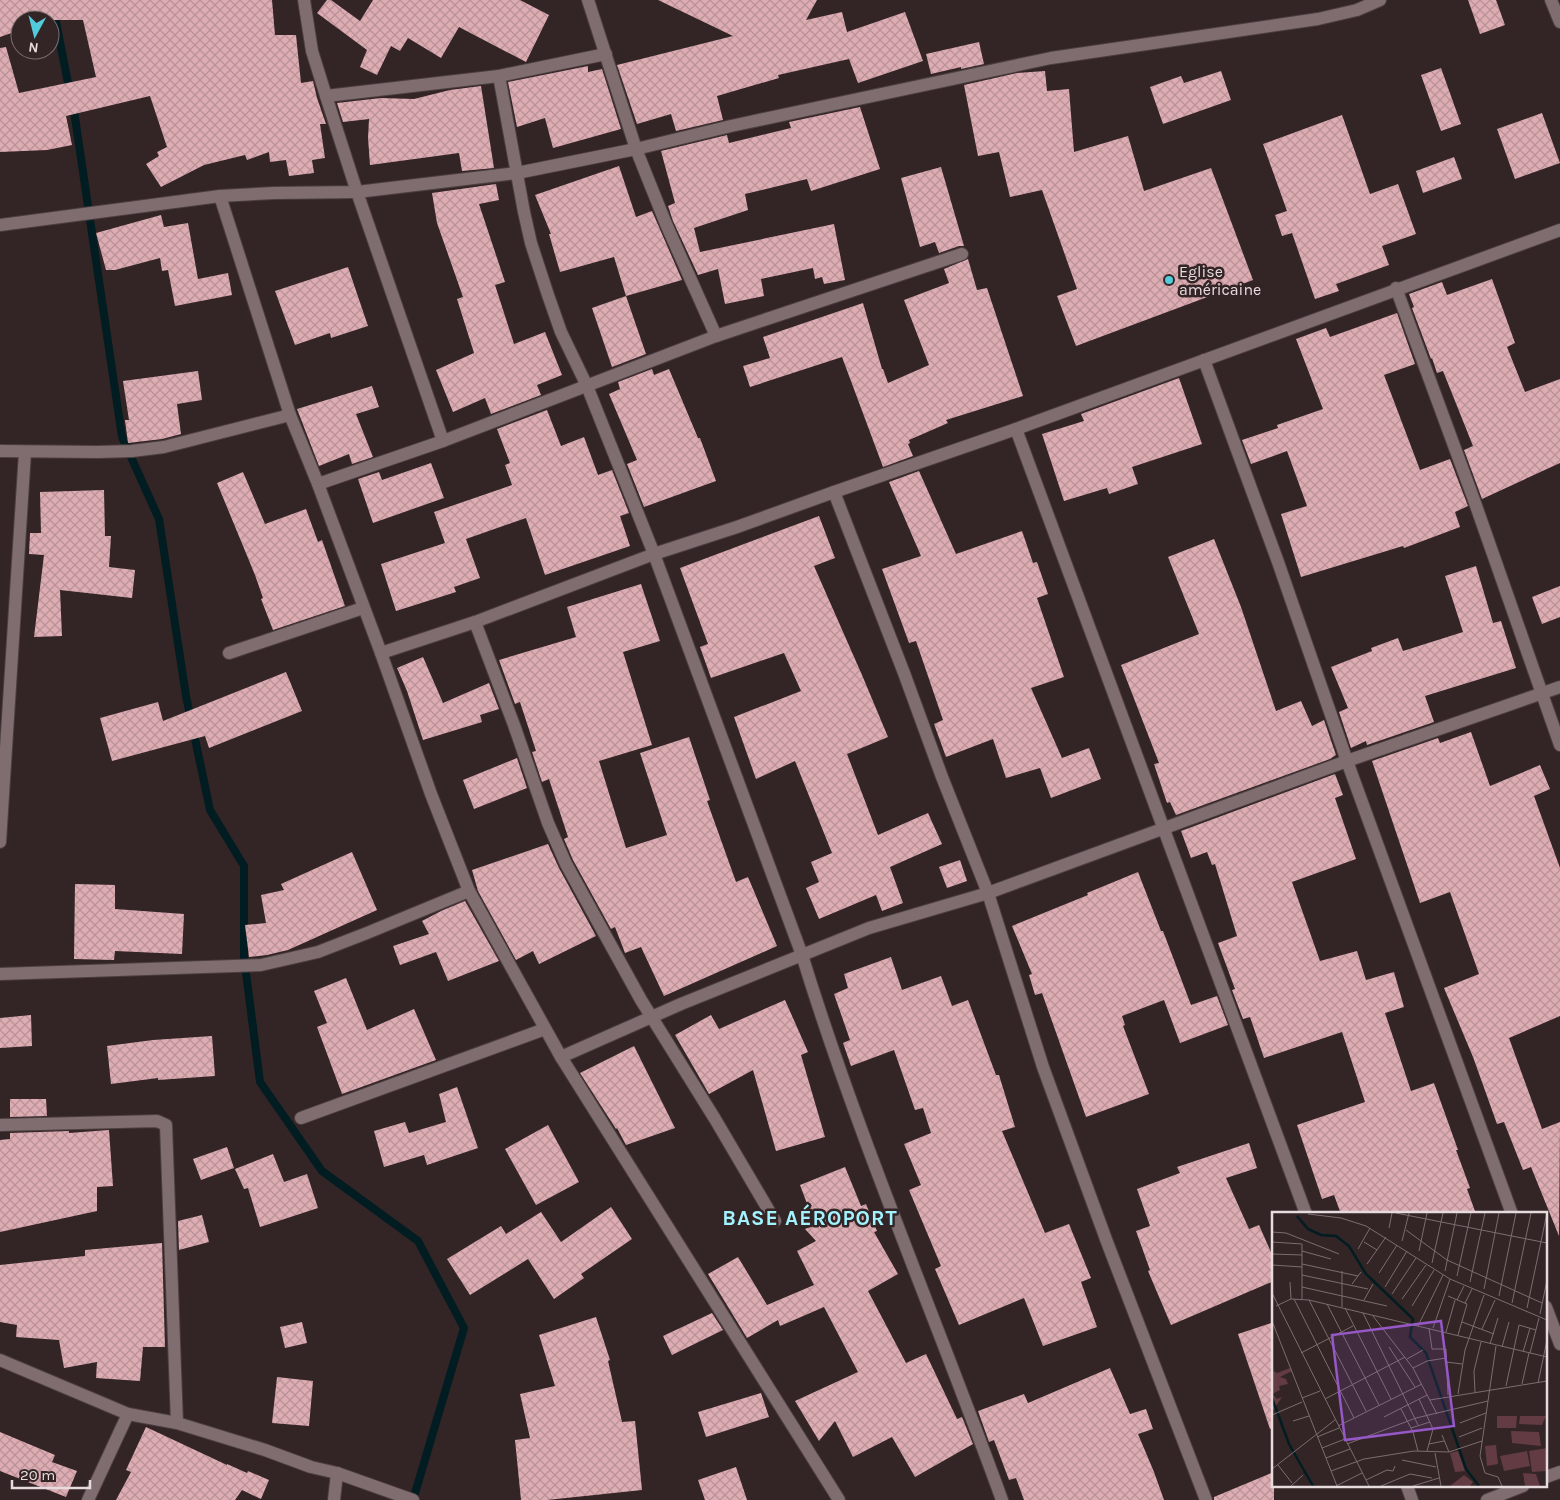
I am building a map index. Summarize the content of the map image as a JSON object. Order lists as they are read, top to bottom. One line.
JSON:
{"districts":["BASE AÉROPORT"],"places":["Eglise américaine"],"scale_bar":"20 m","north":"bottom"}
